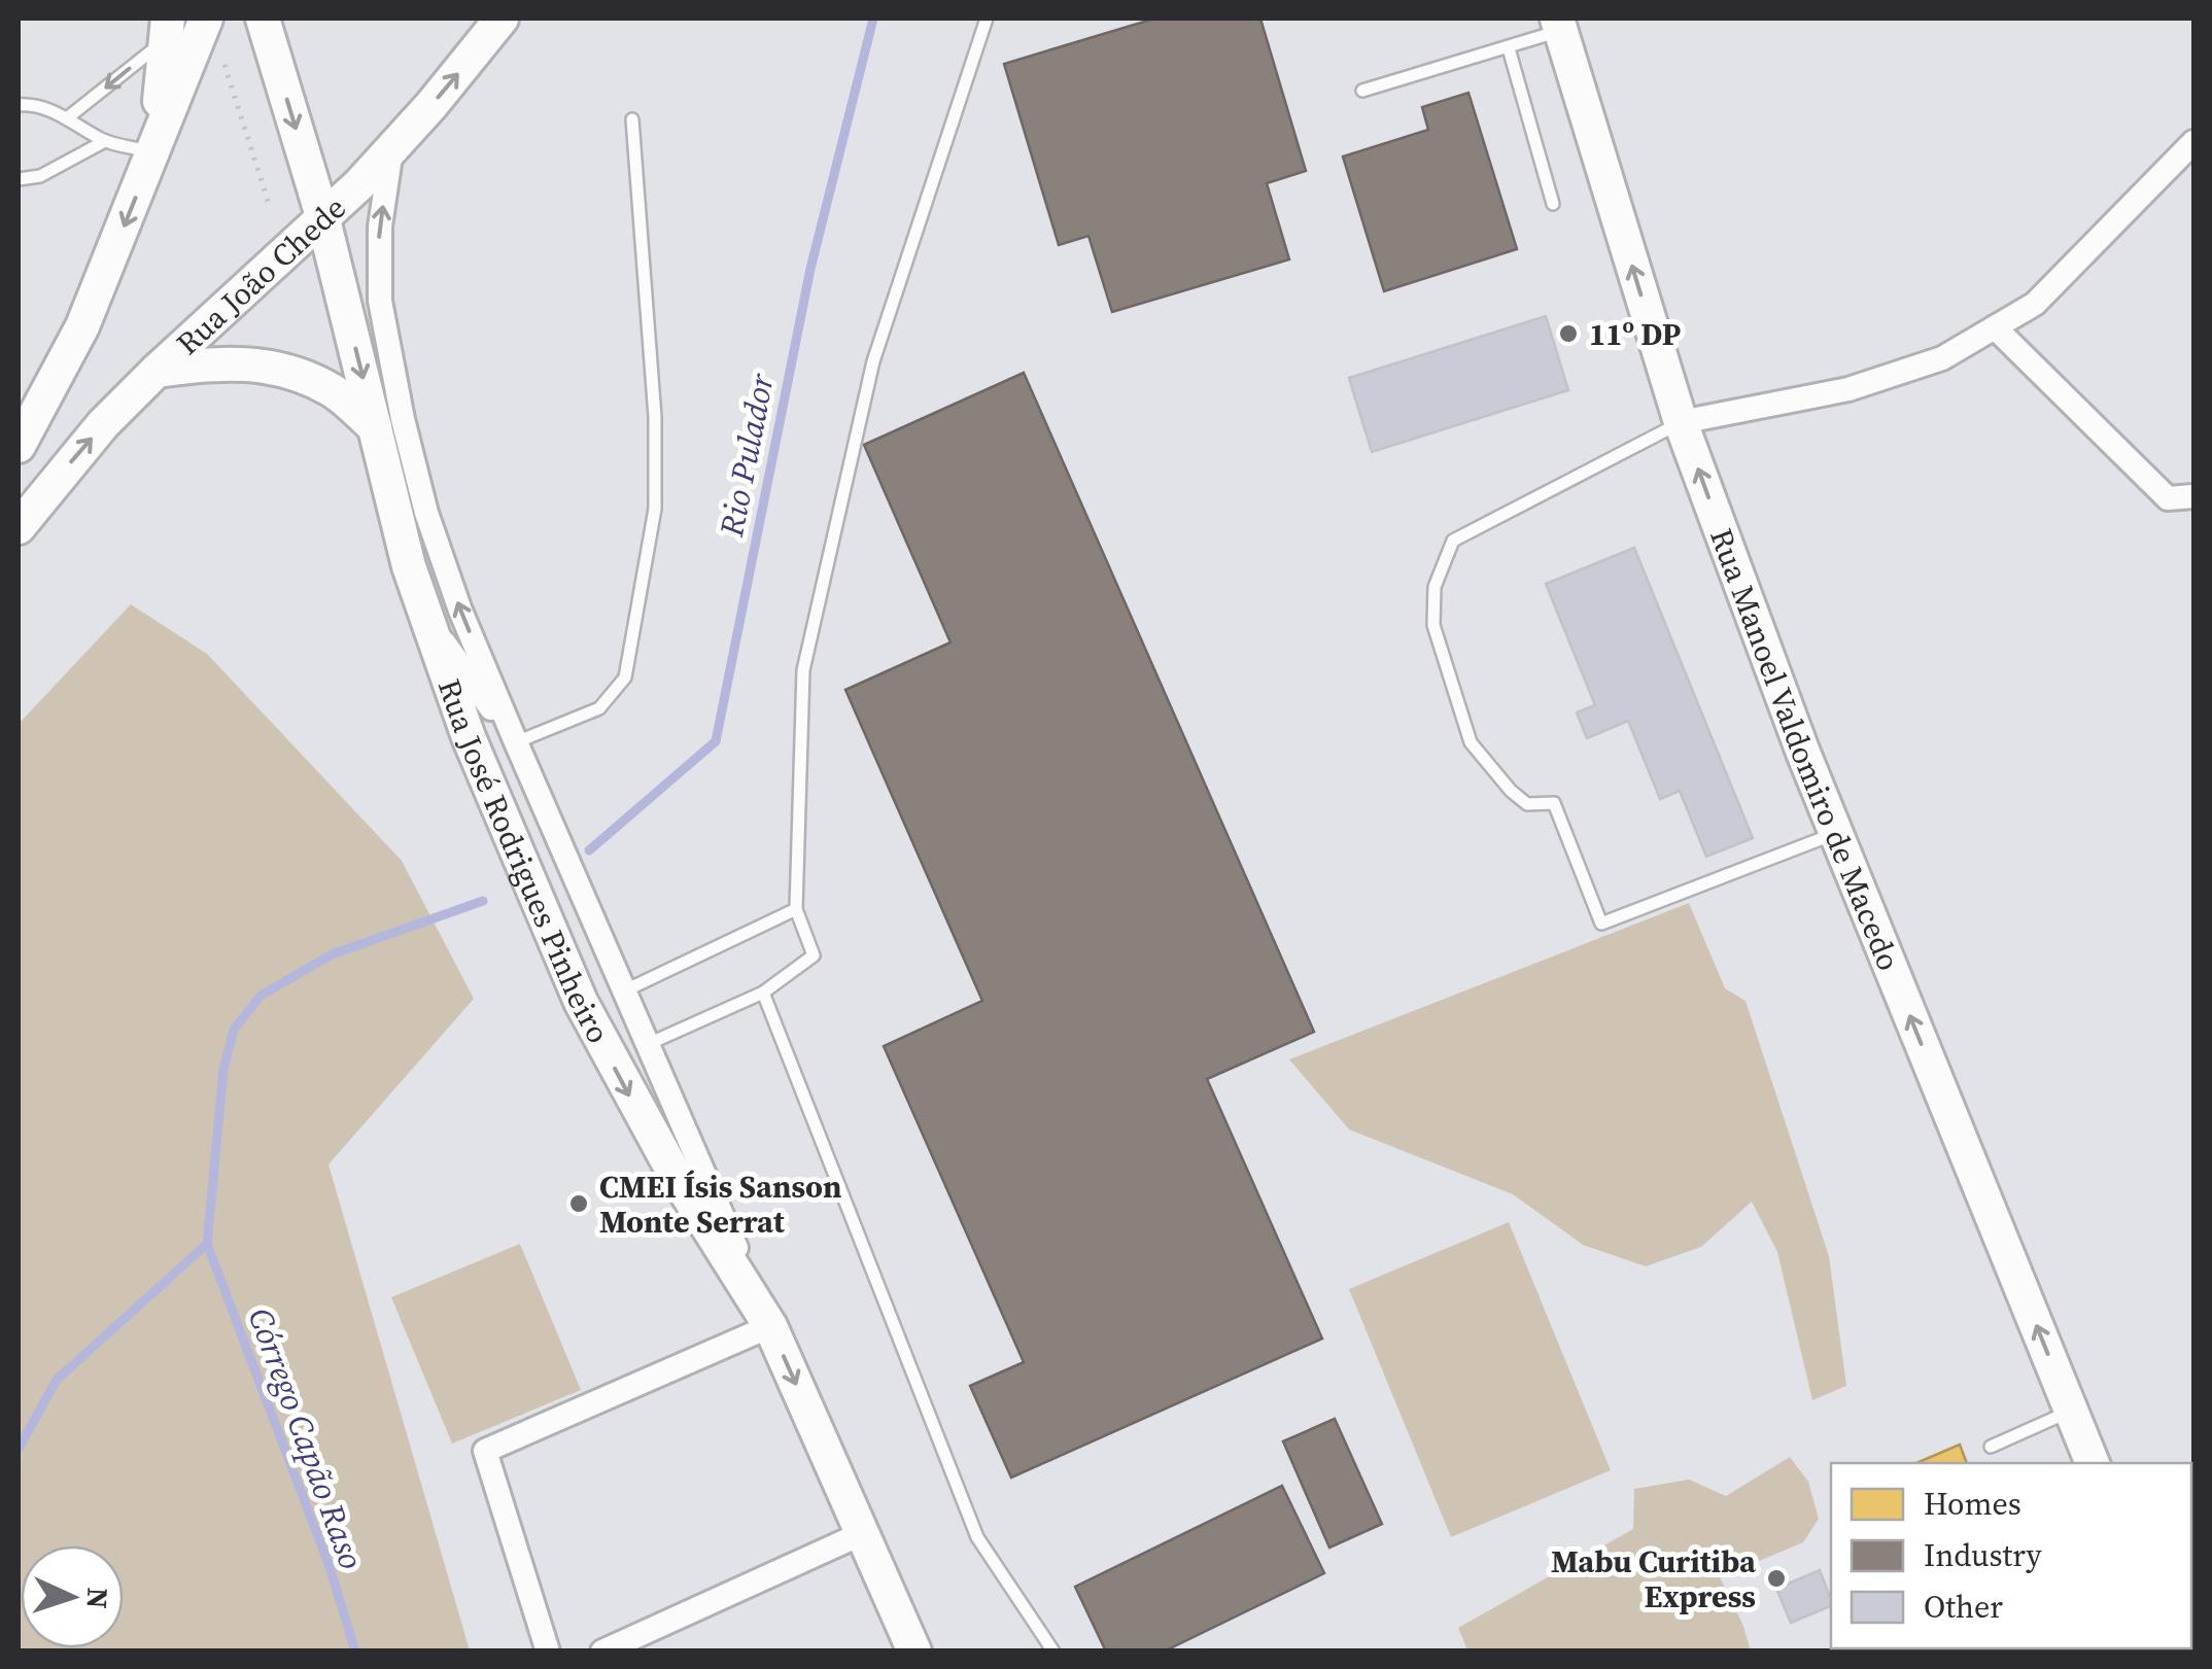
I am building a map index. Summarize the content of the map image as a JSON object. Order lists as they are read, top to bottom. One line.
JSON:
{"streets":{"main road":["Rua João Chede","Rua Manoel Valdomiro de Macedo","Rua José Rodrigues Pinheiro"]},"crossings":[["Rua João Chede","Rua José Rodrigues Pinheiro"]],"one_way":["Rua Manoel Valdomiro de Macedo","Rua José Rodrigues Pinheiro"],"water":["Rio Pulador","Córrego Capão Raso"],"places":["11º DP","CMEI Ísis Sanson Monte Serrat","Mabu Curitiba Express"],"legend":["Homes","Industry","Other"],"north":"right"}
